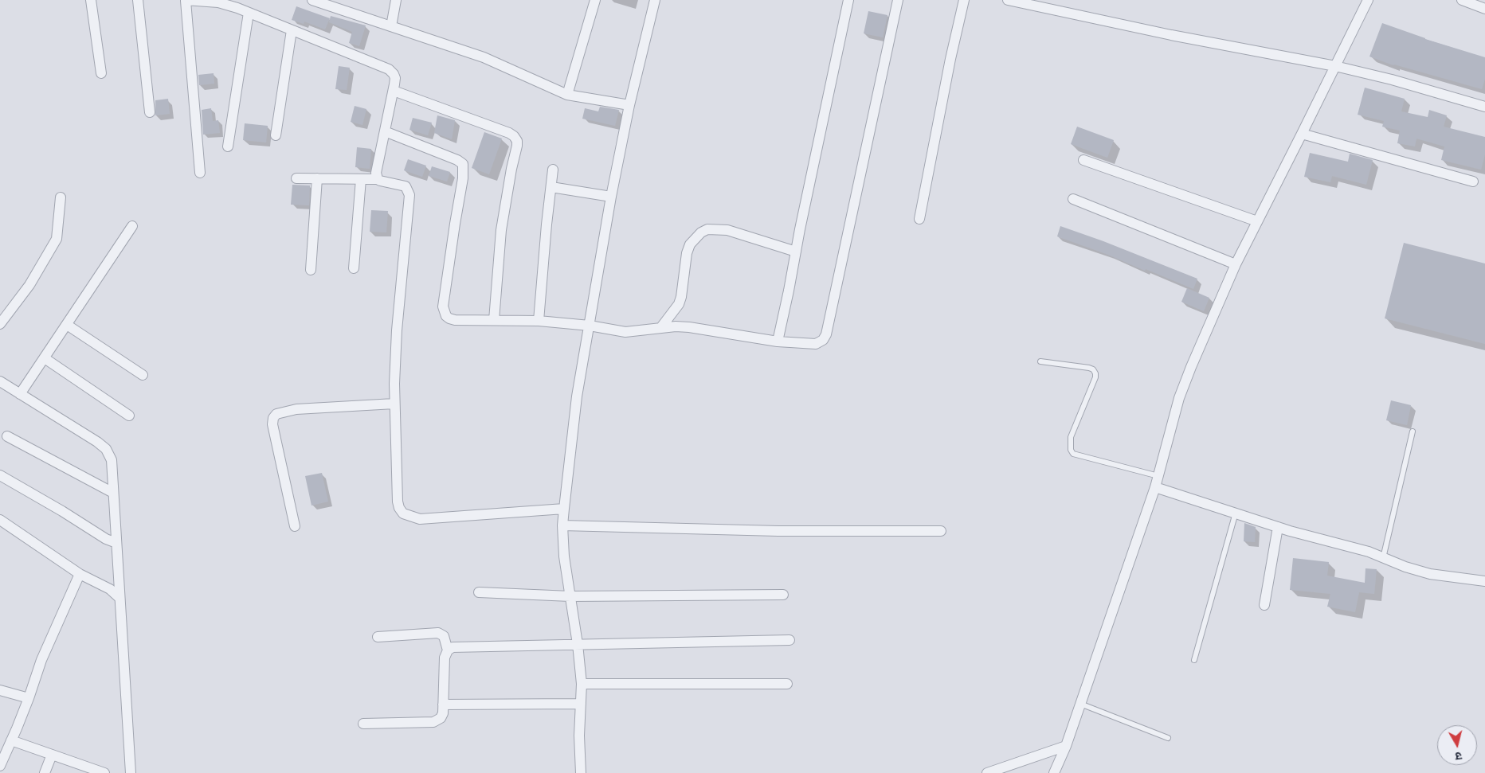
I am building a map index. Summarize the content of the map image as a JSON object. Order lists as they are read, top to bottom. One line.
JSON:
{"north":"bottom"}
